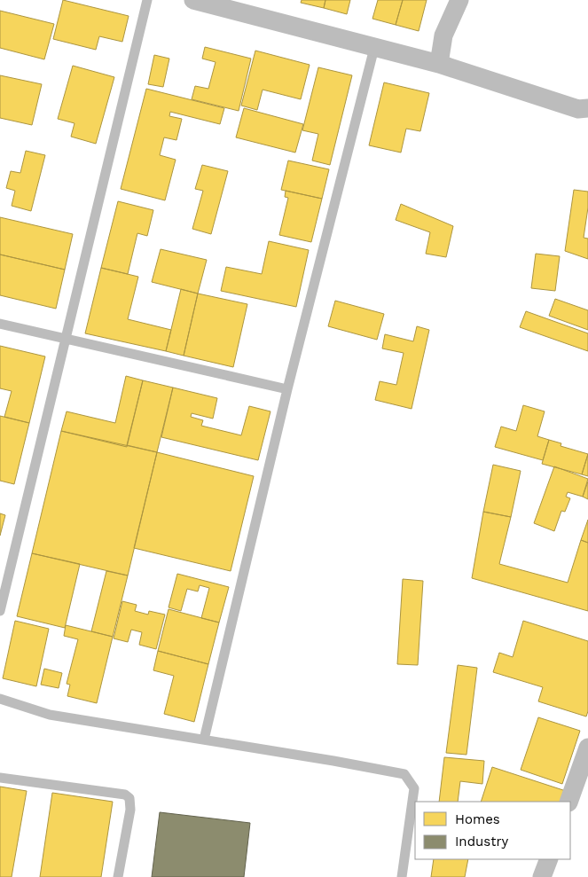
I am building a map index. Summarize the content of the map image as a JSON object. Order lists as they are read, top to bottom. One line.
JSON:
{"legend":["Homes","Industry"]}
